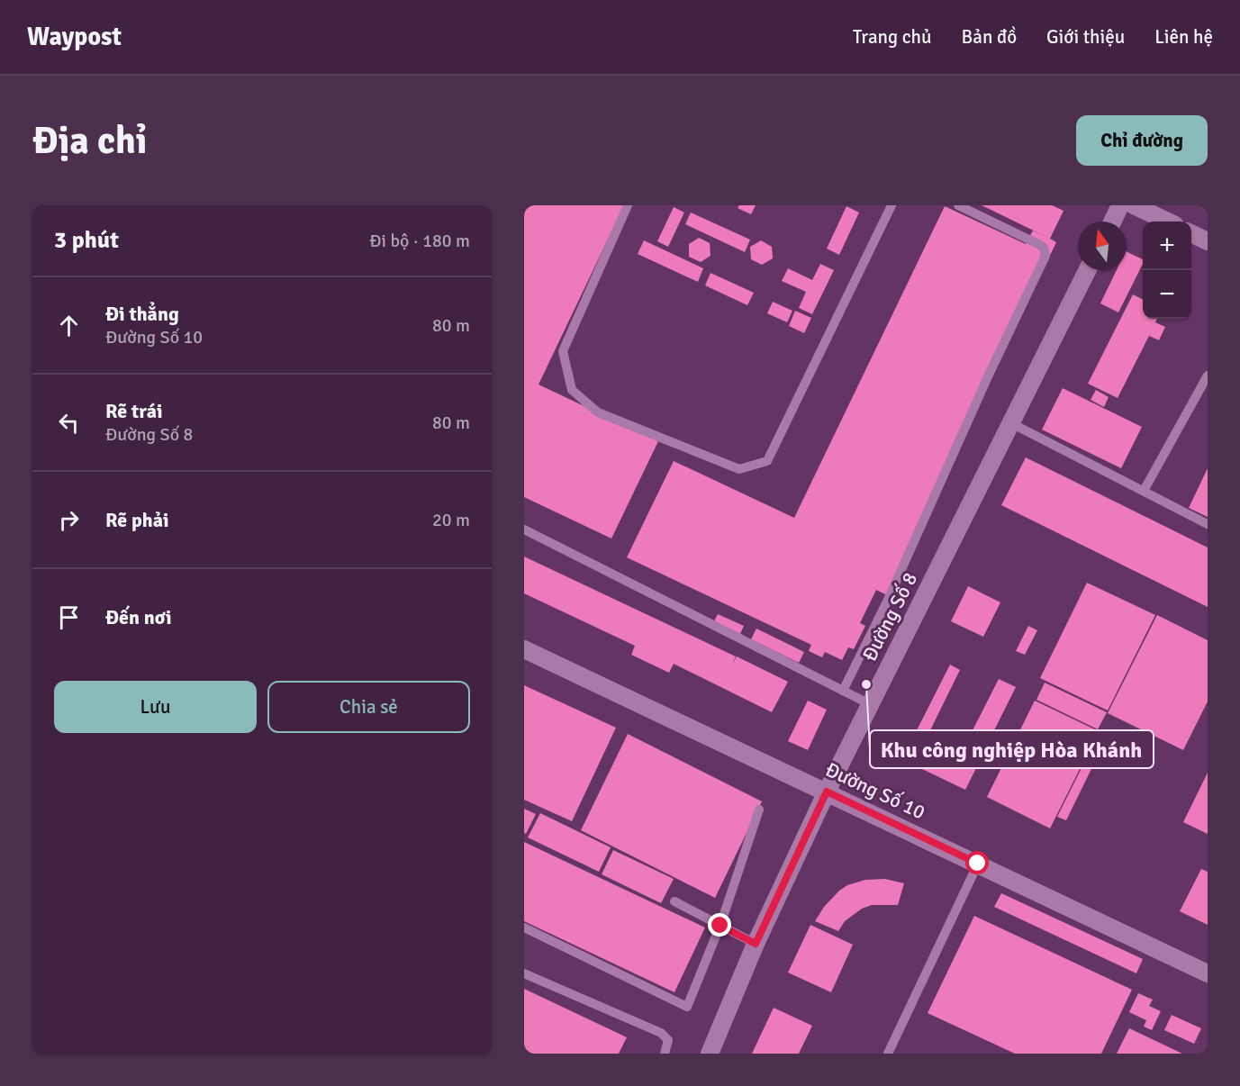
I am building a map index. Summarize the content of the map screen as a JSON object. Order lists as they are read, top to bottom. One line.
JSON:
{"streets":{"street":["Đường Số 8","Đường Số 10"]},"crossings":[["Đường Số 8","Đường Số 10"]],"places":["Khu công nghiệp Hòa Khánh"],"north":"top","page":{"header":"Waypost","nav":["Trang chủ","Bản đồ","Giới thiệu","Liên hệ"],"buttons":["Chỉ đường",["Lưu","Chia sẻ"]],"title":"Địa chỉ","heading":["3 phút","Đi bộ · 180 m"],"map_buttons":["+","−"],"list":[["Đi thẳng","Đường Số 10","80 m"],["Rẽ trái","Đường Số 8","80 m"],["Rẽ phải","20 m"],"Đến nơi"]}}
